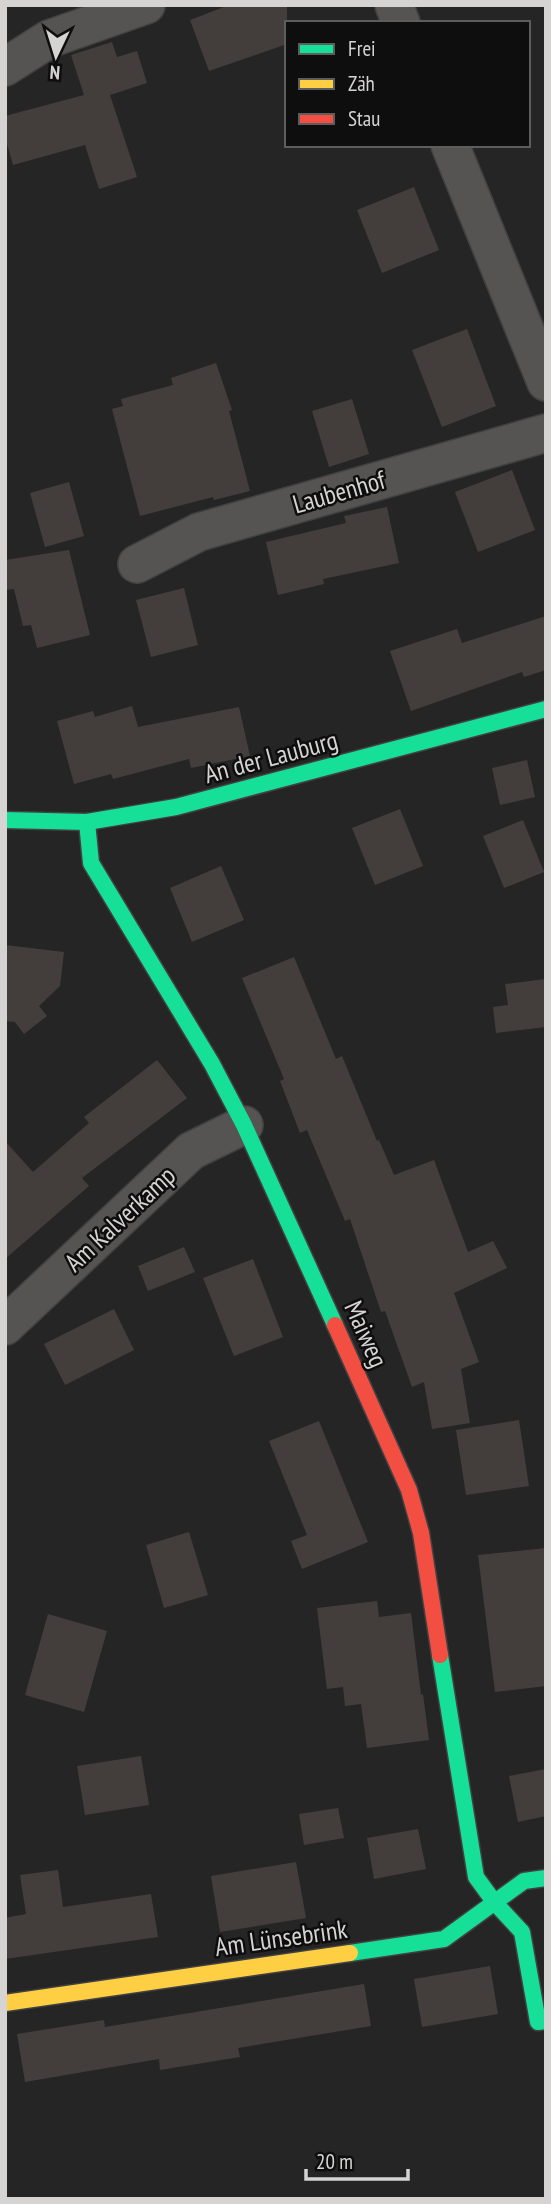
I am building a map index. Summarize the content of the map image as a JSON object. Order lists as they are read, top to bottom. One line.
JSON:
{"streets":{"street":["Laubenhof","An der Lauburg","Am Kalverkamp","Maiweg","Am Lünsebrink"]},"crossings":[["An der Lauburg","Maiweg"],["Am Kalverkamp","Maiweg"],["Maiweg","Am Lünsebrink"]],"legend":["Frei","Zäh","Stau"],"scale_bar":"20 m","north":"bottom"}
